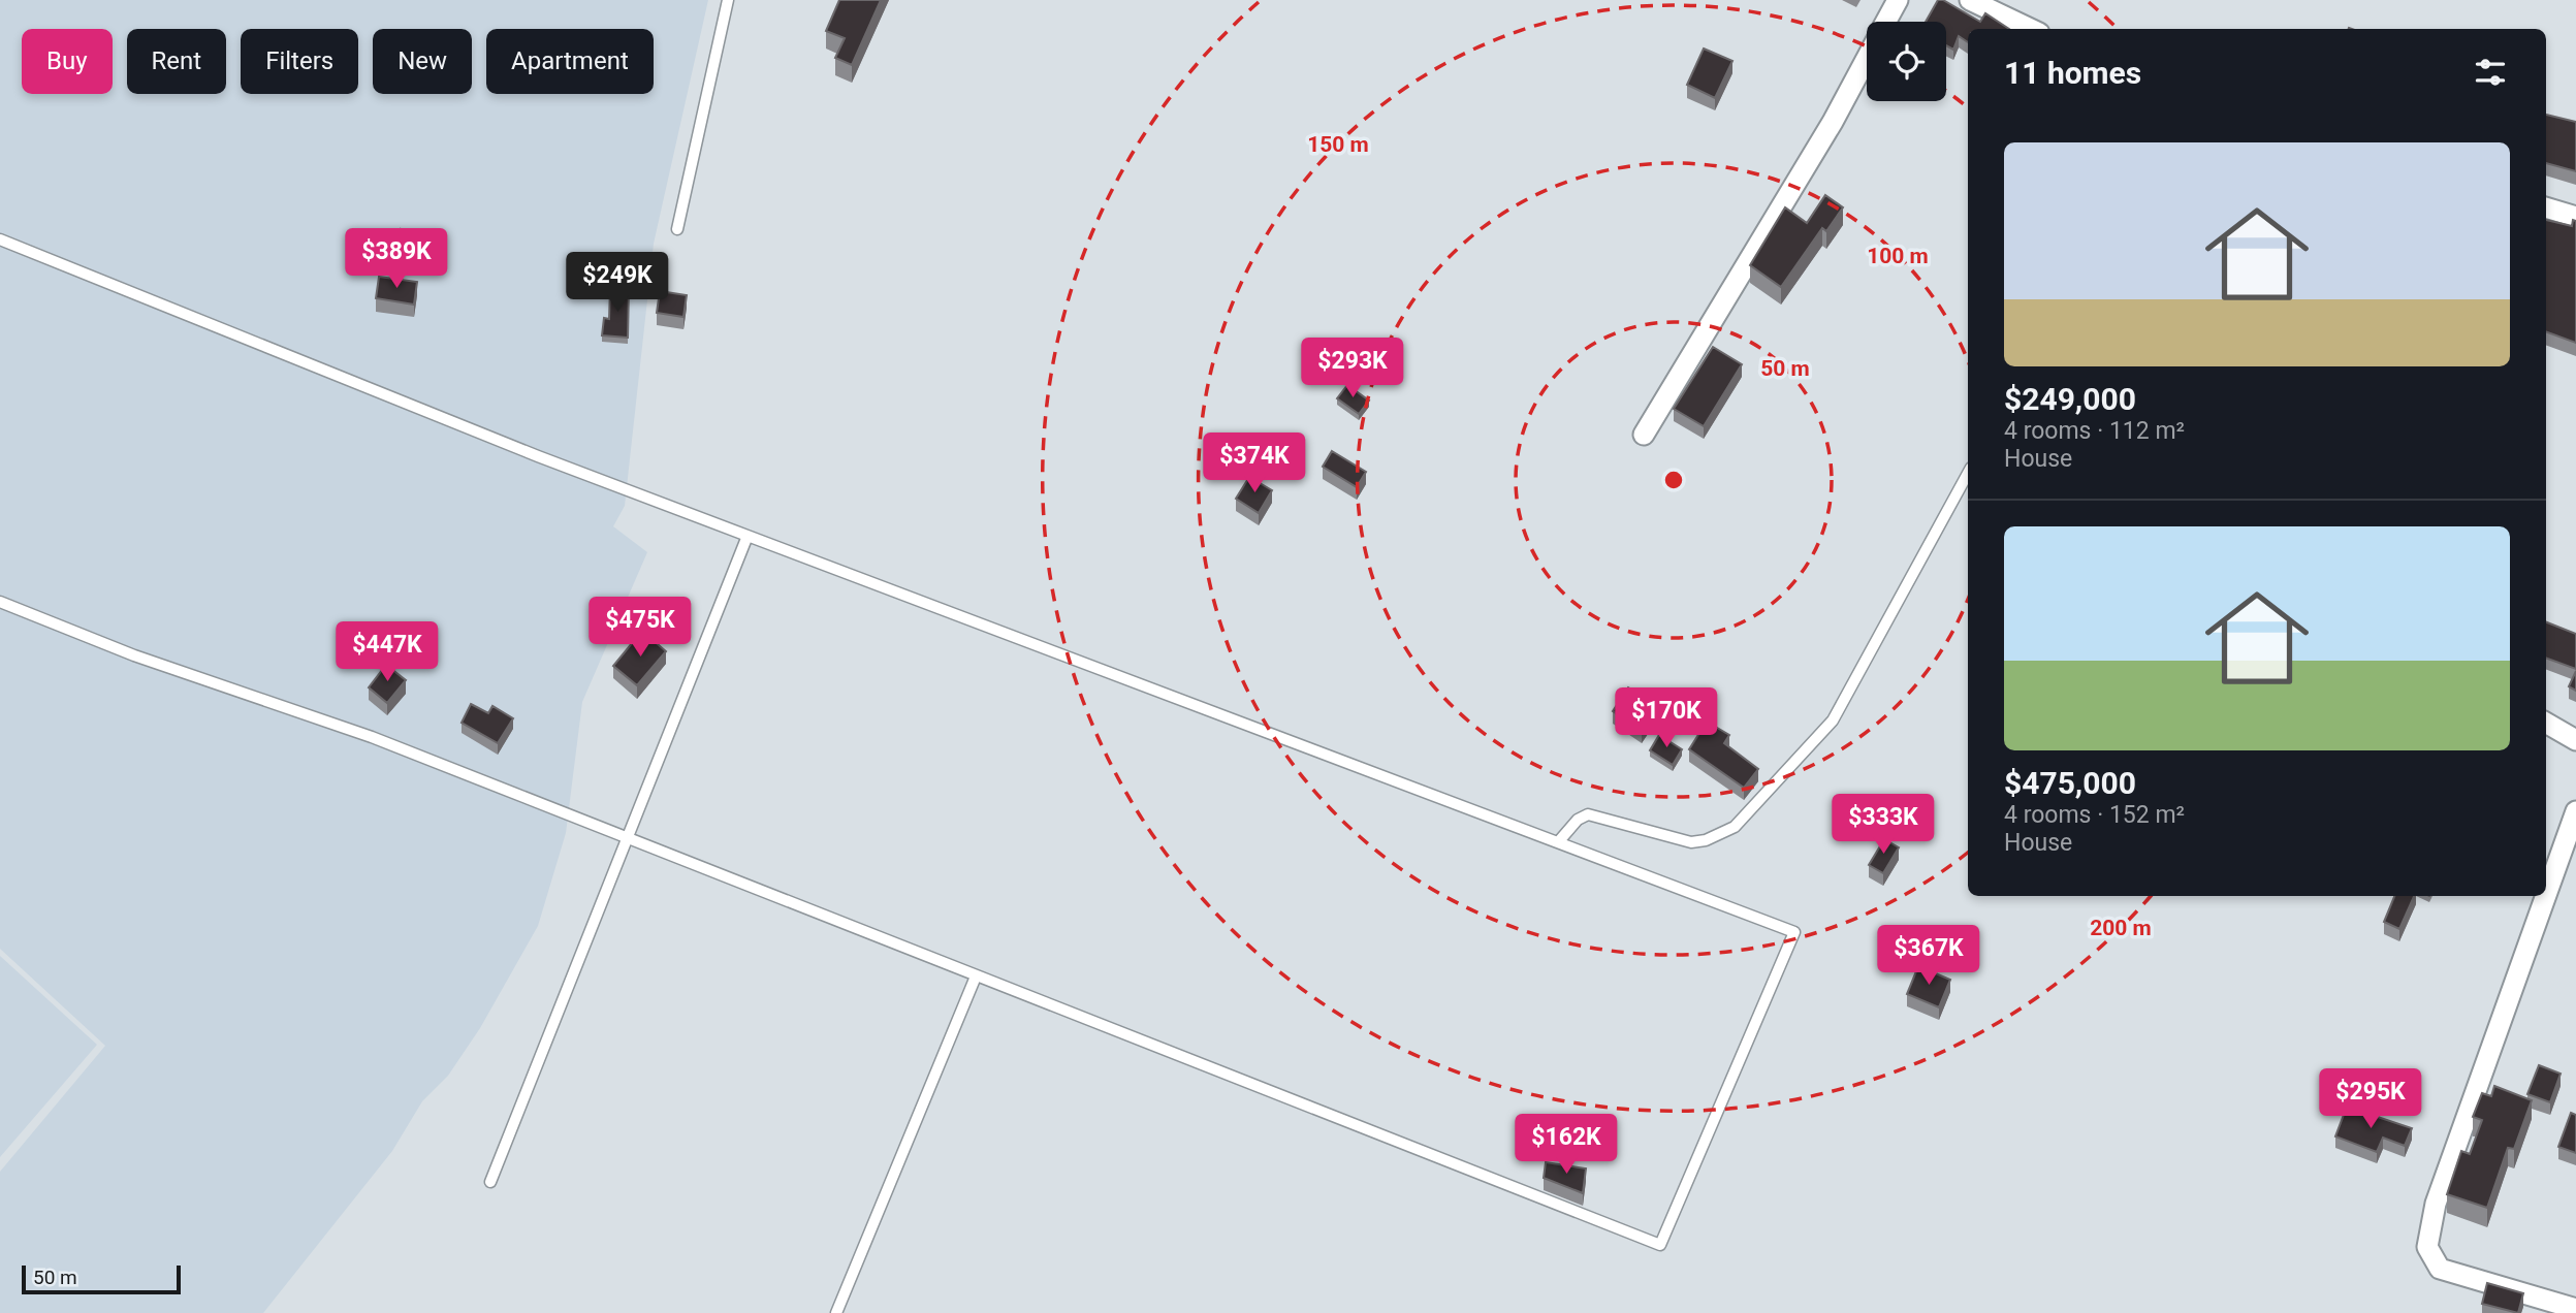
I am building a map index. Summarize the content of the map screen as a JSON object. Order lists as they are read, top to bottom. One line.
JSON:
{"scale_bar":"50 m","page":{"chip":["Buy","Rent","Filters","New","Apartment"],"heading":"11 homes","list":[{"name":"$249,000","note":"4 rooms · 112 m² · House"},{"name":"$475,000","note":"4 rooms · 152 m² · House"}],"price":["$389K","$249K","$293K","$374K","$475K","$447K","$170K","$333K","$367K","$295K","$162K"],"scale":"50 m"},"rings":["150 m","100 m","50 m","200 m"]}
